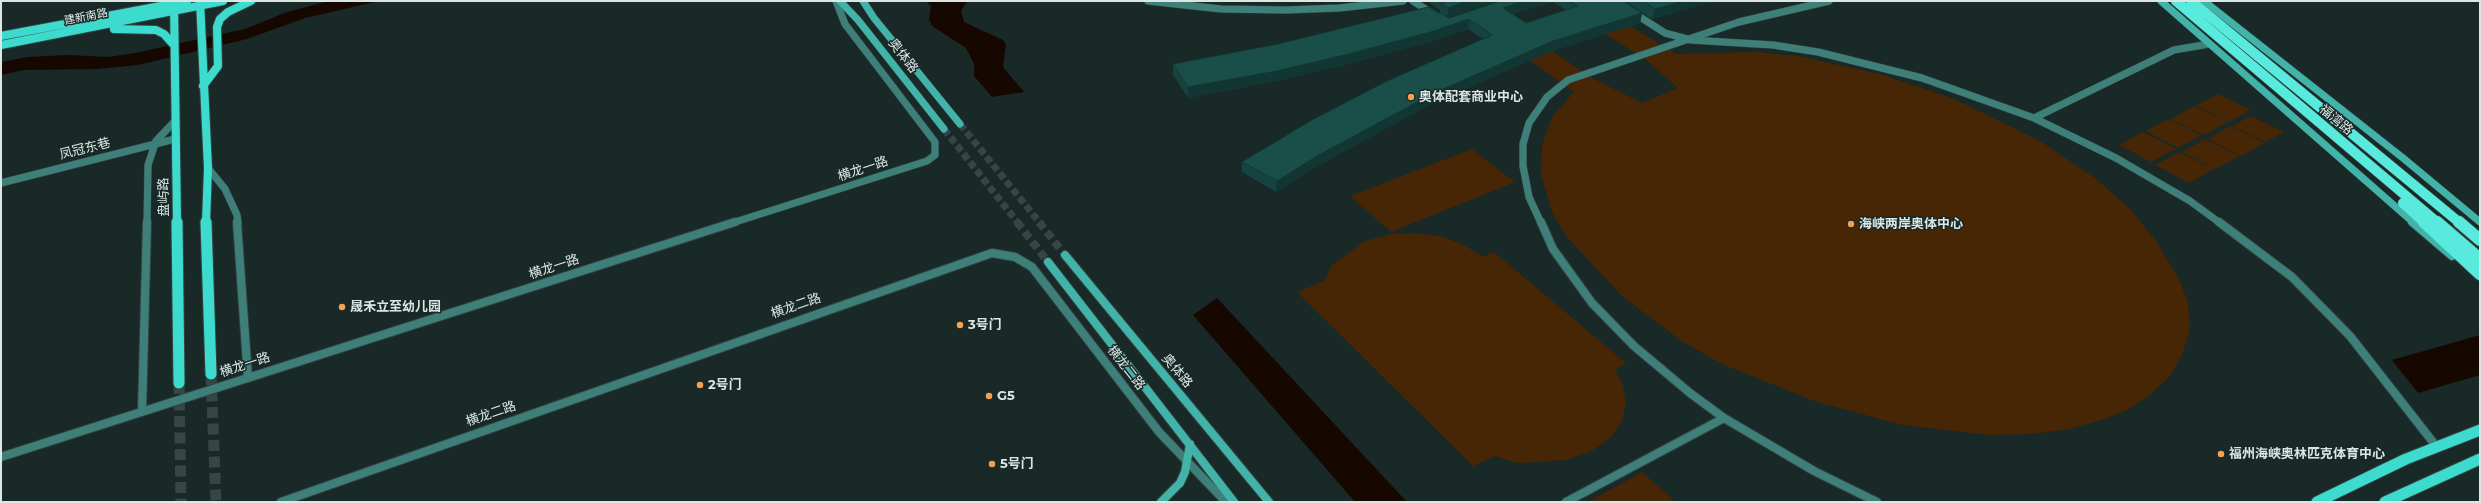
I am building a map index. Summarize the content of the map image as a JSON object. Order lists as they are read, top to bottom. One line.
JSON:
{"streets":{"highway":["福湾路"],"main road":["建新南路","奥体路","盘屿路"],"street":["凤冠东巷","横龙一路","横龙二路"]},"crossings":[["建新南路","盘屿路"],["凤冠东巷","盘屿路"]],"places":["奥体配套商业中心","海峡两岸奥体中心","晟禾立至幼儿园","3号门","2号门","G5","福州海峡奥林匹克体育中心","5号门"]}
